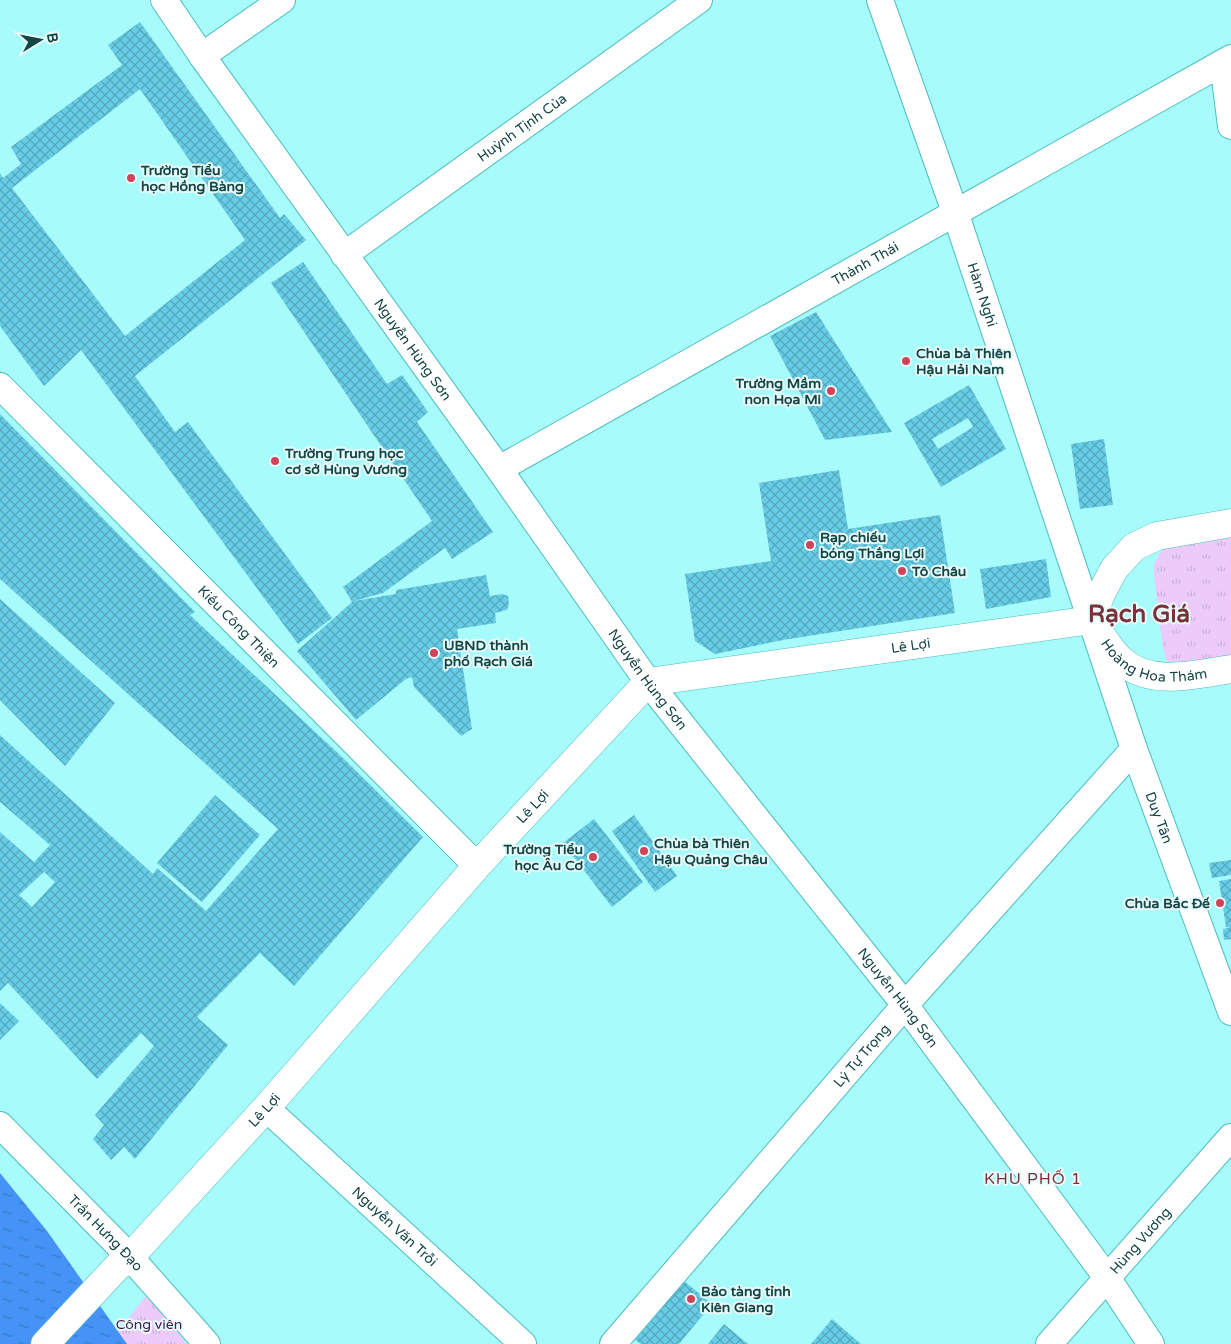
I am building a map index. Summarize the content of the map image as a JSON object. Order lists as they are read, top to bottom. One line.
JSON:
{"streets":{"main road":["Lê Lợi","Hoàng Hoa Thám"],"street":["Huỳnh Tịnh Của","Thành Thái","Hàm Nghi","Nguyễn Hùng Sơn","Kiều Công Thiện","Duy Tân","Lý Tự Trọng","Nguyễn Văn Trỗi","Trần Hưng Đạo","Hùng Vương"]},"crossings":[["Huỳnh Tịnh Của","Nguyễn Hùng Sơn"],["Thành Thái","Hàm Nghi"],["Thành Thái","Nguyễn Hùng Sơn"],["Hàm Nghi","Lê Lợi"],["Hàm Nghi","Hoàng Hoa Thám"],["Hàm Nghi","Duy Tân"],["Nguyễn Hùng Sơn","Lê Lợi"],["Nguyễn Hùng Sơn","Lý Tự Trọng"],["Nguyễn Hùng Sơn","Hùng Vương"],["Kiều Công Thiện","Lê Lợi"],["Lê Lợi","Hoàng Hoa Thám"],["Lê Lợi","Duy Tân"],["Lê Lợi","Nguyễn Văn Trỗi"],["Lê Lợi","Trần Hưng Đạo"],["Hoàng Hoa Thám","Duy Tân"],["Duy Tân","Lý Tự Trọng"]],"districts":["Rạch Giá","KHU PHỐ 1"],"parks":["Công viên"],"places":["Trường Tiểu học Hồng Bàng","Chùa bà Thiên Hậu Hải Nam","Trường Mầm non Họa Mi","Trường Trung học cơ sở Hùng Vương","Rạp chiếu bóng Thắng Lợi","Tô Châu","UBND thành phố Rạch Giá","Chùa bà Thiên Hậu Quảng Châu","Trường Tiểu học Âu Cơ","Chùa Bắc Đế","Bảo tàng tỉnh Kiên Giang"],"north":"right"}
